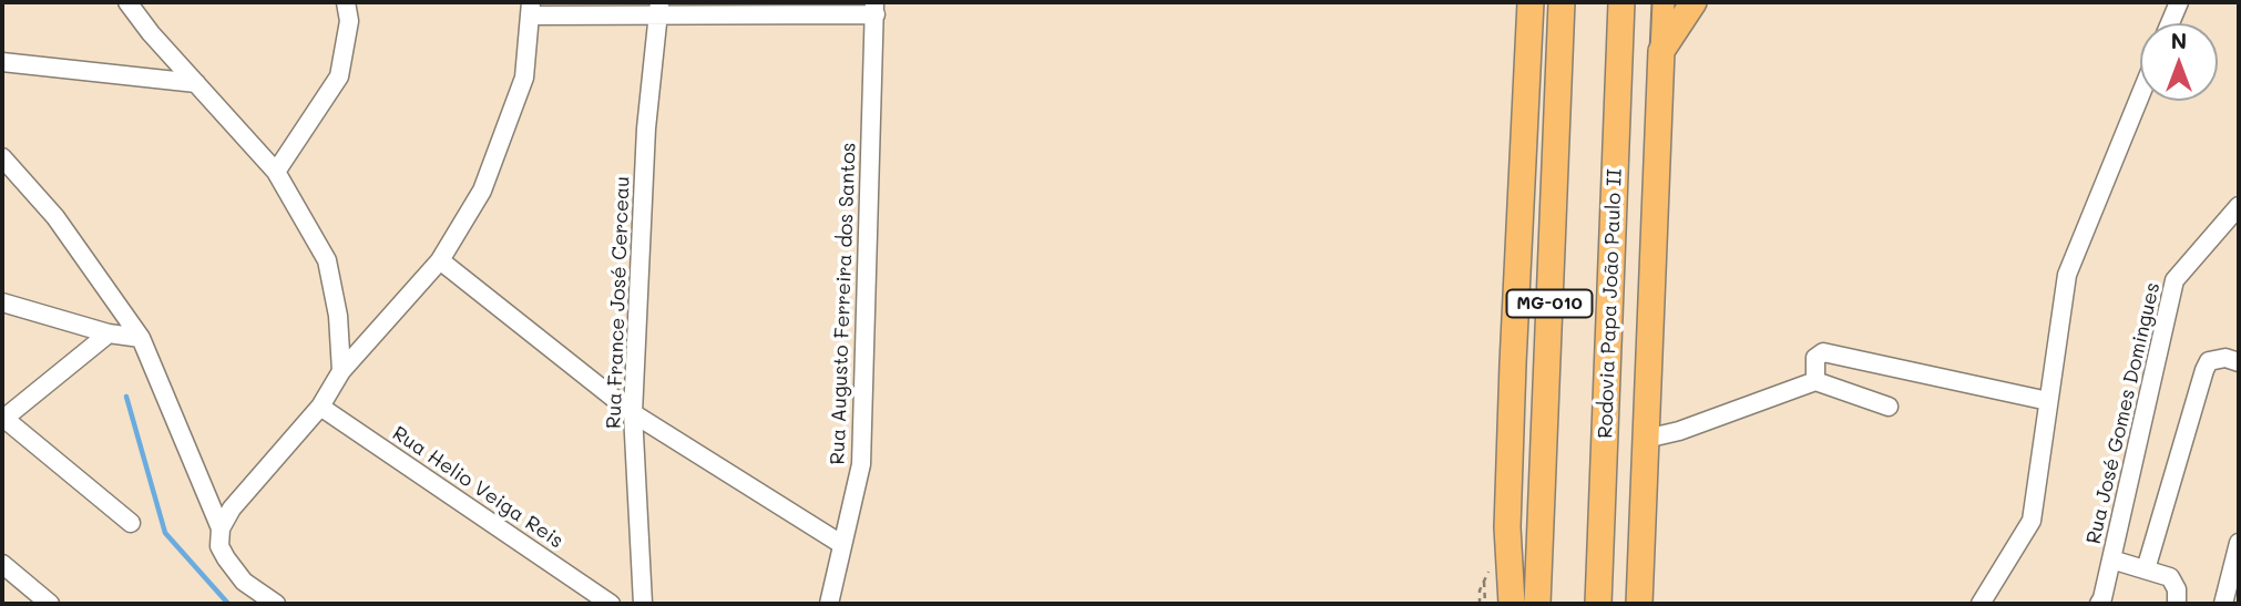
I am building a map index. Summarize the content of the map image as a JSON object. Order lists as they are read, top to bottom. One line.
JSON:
{"streets":{"highway":["MG-010","Rodovia Papa João Paulo II"],"street":["Rua France José Cerceau","Rua Augusto Ferreira dos Santos","Rua José Gomes Domingues","Rua Helio Veiga Reis"]},"north":"top"}
